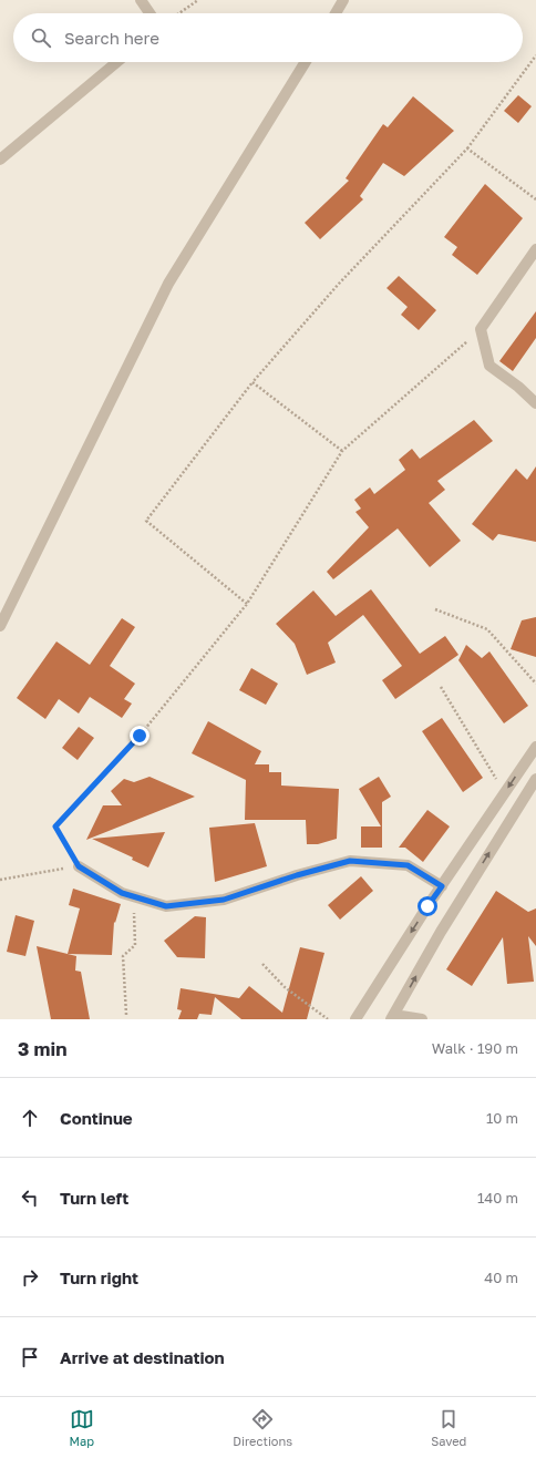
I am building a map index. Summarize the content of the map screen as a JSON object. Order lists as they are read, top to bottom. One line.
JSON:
{"page":{"search":"Search here","heading":["3 min","Walk · 190 m"],"list":[["Continue","10 m"],["Turn left","140 m"],["Turn right","40 m"],"Arrive at destination"],"nav":["Map","Directions","Saved"]}}
